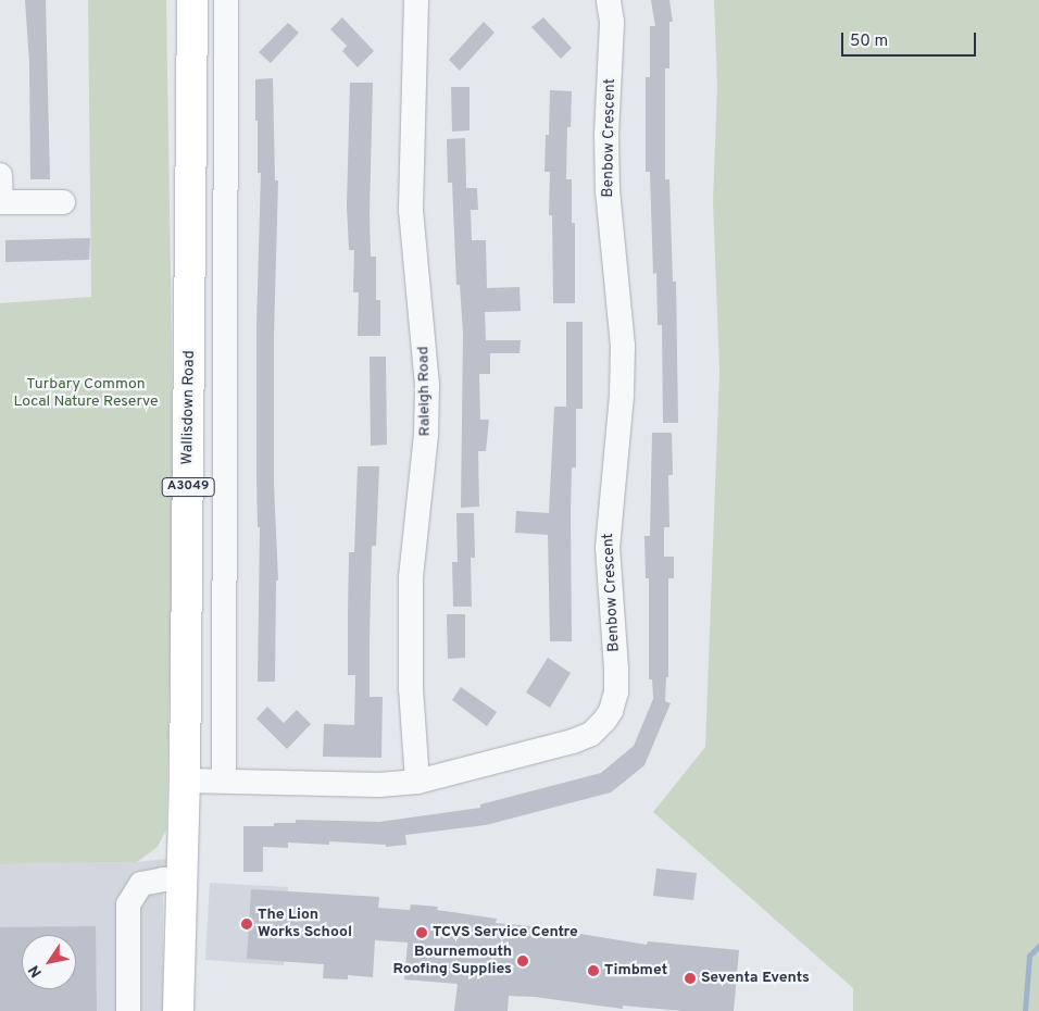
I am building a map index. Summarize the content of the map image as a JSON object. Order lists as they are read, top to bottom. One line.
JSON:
{"streets":{"main road":["Wallisdown Road","A3049"],"street":["Benbow Crescent","Raleigh Road"]},"crossings":[["Benbow Crescent","Raleigh Road"],["Benbow Crescent","Wallisdown Road"]],"parks":["Turbary Common Local Nature Reserve"],"places":["The Lion Works School","TCVS Service Centre","Bournemouth Roofing Supplies","Timbmet","Seventa Events"],"scale_bar":"50 m","north":"bottom left"}
